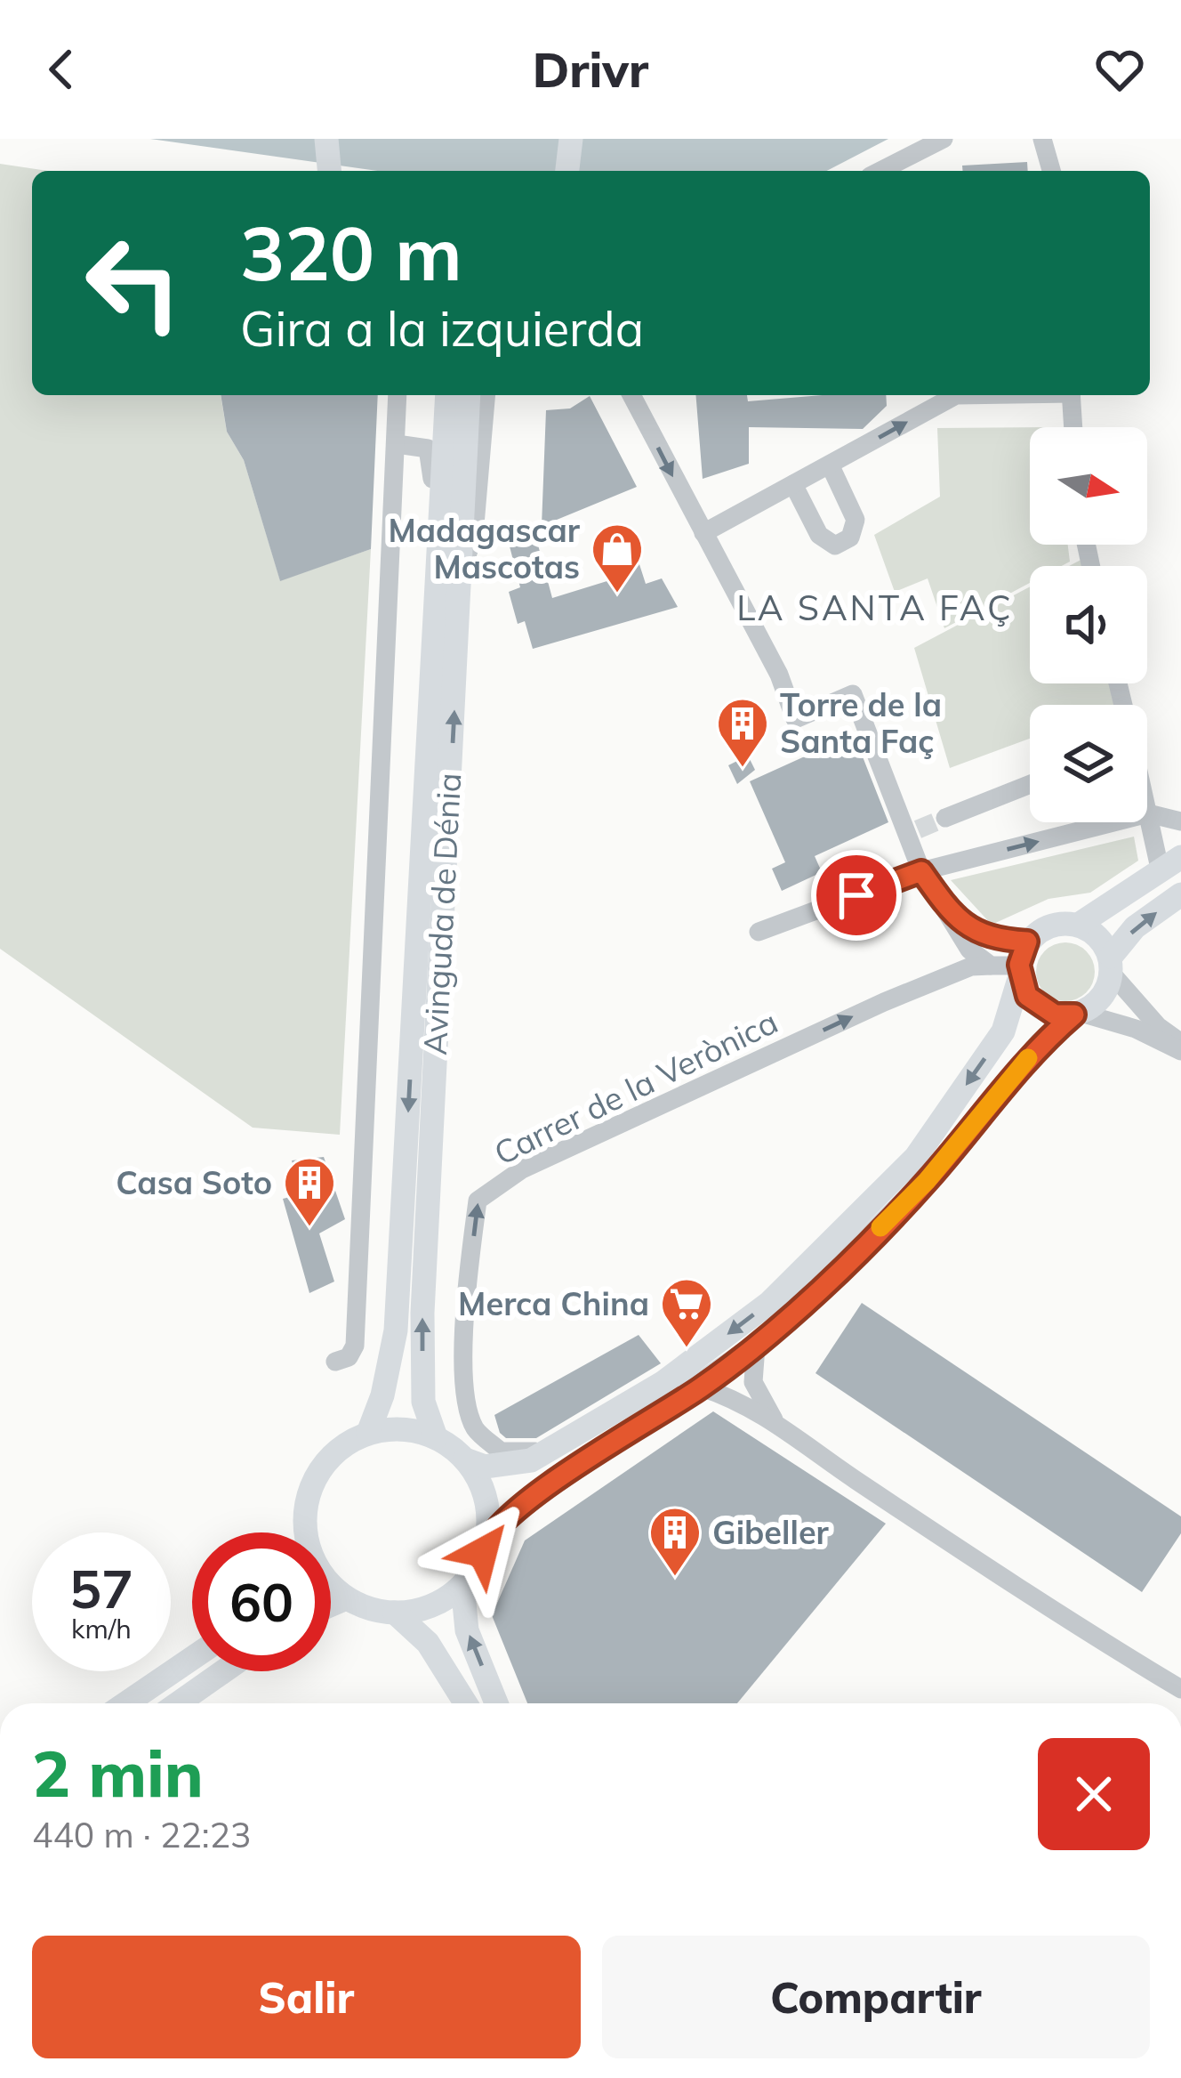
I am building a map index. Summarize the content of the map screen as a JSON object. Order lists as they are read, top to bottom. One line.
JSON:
{"streets":{"main road":["Avinguda de Dénia"],"street":["Carrer de la Verònica"]},"districts":["LA SANTA FAÇ"],"places":{"shop":["Madagascar Mascotas"],"building":["Torre de la Santa Faç","Casa Soto","Gibeller"],"supermarket":["Merca China"]},"north":"right","page":{"header":"Drivr","turn":["320 m","Gira a la izquierda"],"speed":"57 km/h","limit":"60","heading":["2 min","440 m · 22:23"],"buttons":["Salir","Compartir"]}}
